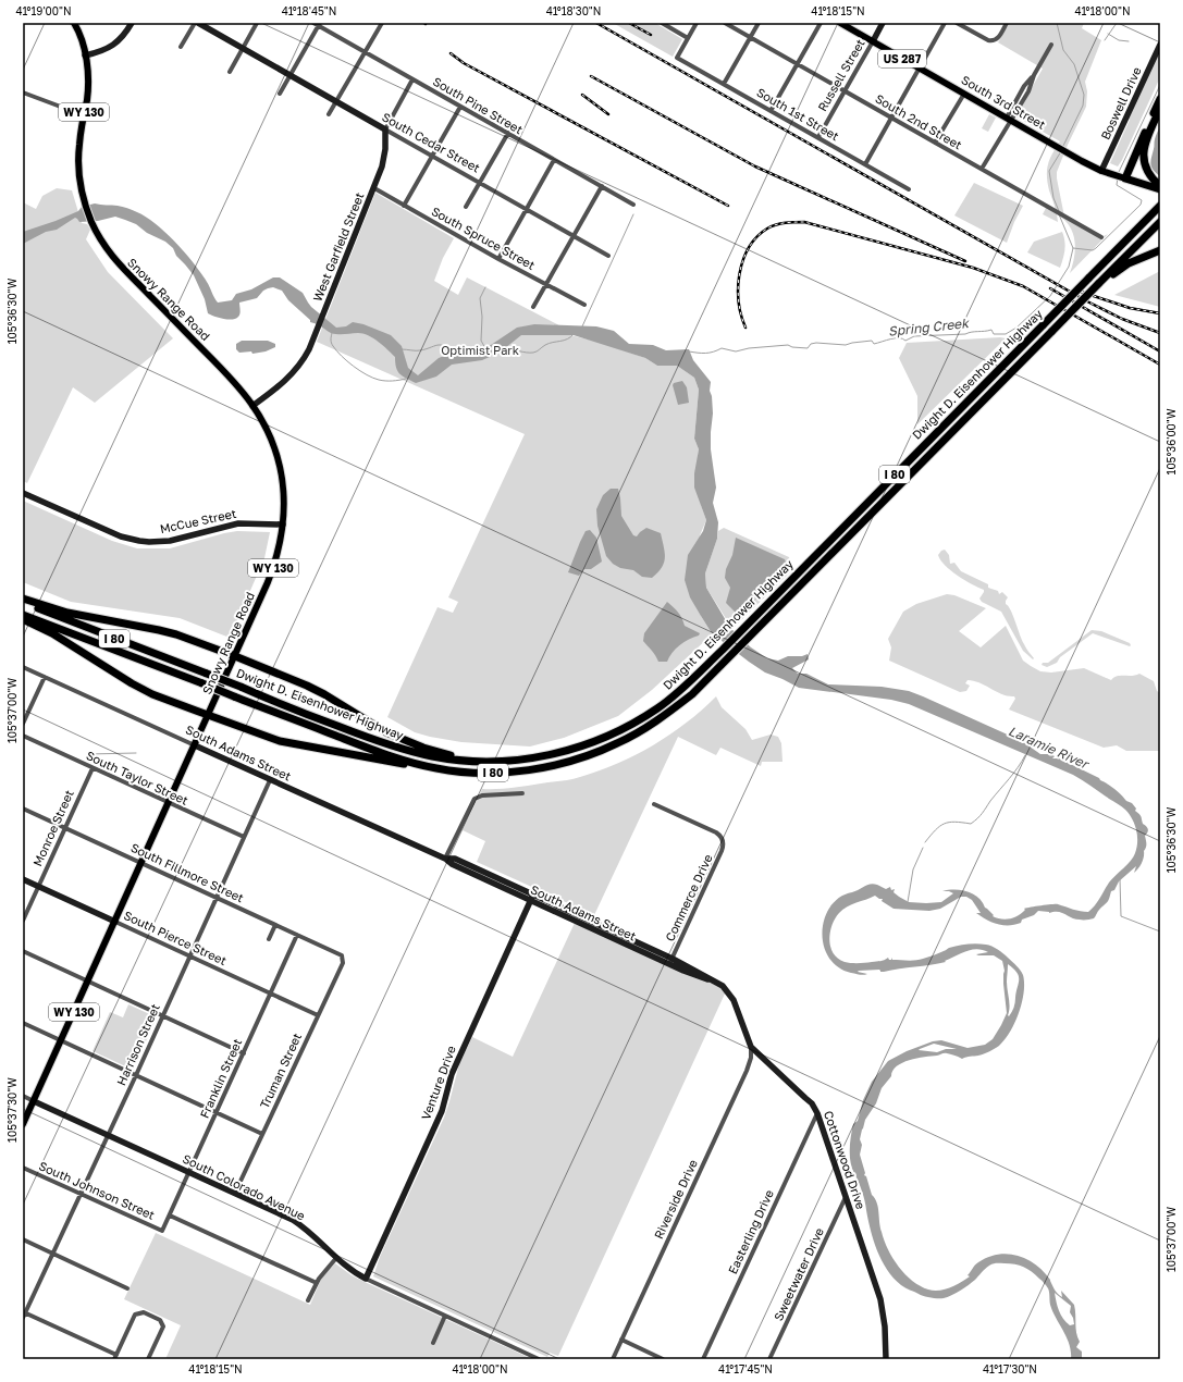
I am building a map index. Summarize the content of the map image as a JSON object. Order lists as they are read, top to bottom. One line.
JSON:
{"streets":{"highway":["US 287","South 3rd Street","Dwight D. Eisenhower Highway","I 80"],"main road":["WY 130","Snowy Range Road"],"street":["Russell Street","Boswell Drive","South Pine Street","South 1st Street","South 2nd Street","South Cedar Street","South Spruce Street","West Garfield Street","McCue Street","South Adams Street","South Taylor Street","Monroe Street","South Fillmore Street","Commerce Drive","South Pierce Street","Harrison Street","Truman Street","Franklin Street","Venture Drive","Cottonwood Drive","South Colorado Avenue","South Johnson Street","Riverside Drive","Easterling Drive","Sweetwater Drive"]},"crossings":[["Russell Street","South 3rd Street"],["Russell Street","South 1st Street"],["Russell Street","South 2nd Street"],["South 3rd Street","Boswell Drive"],["South Pine Street","West Garfield Street"],["South Cedar Street","West Garfield Street"],["South Spruce Street","West Garfield Street"],["West Garfield Street","Snowy Range Road"],["Snowy Range Road","McCue Street"],["Snowy Range Road","South Adams Street"],["Snowy Range Road","South Taylor Street"],["Snowy Range Road","South Fillmore Street"],["Snowy Range Road","South Pierce Street"],["Snowy Range Road","South Colorado Avenue"],["South Adams Street","Commerce Drive"],["South Adams Street","Harrison Street"],["South Adams Street","Venture Drive"],["South Adams Street","Cottonwood Drive"],["South Taylor Street","Monroe Street"],["South Taylor Street","Harrison Street"],["Monroe Street","South Fillmore Street"],["Monroe Street","South Pierce Street"],["South Fillmore Street","Harrison Street"],["South Fillmore Street","Truman Street"],["South Fillmore Street","Franklin Street"],["South Pierce Street","Harrison Street"],["South Pierce Street","Truman Street"],["South Pierce Street","Franklin Street"],["Harrison Street","South Colorado Avenue"],["Harrison Street","South Johnson Street"],["Truman Street","South Colorado Avenue"],["Franklin Street","South Colorado Avenue"],["Franklin Street","South Johnson Street"],["Venture Drive","South Colorado Avenue"],["Cottonwood Drive","Riverside Drive"],["Cottonwood Drive","Easterling Drive"],["Cottonwood Drive","Sweetwater Drive"]],"water":["Spring Creek","Laramie River"],"parks":["Optimist Park"],"coordinates":["41°19'00\"N","41°18'45\"N","41°18'30\"N","41°18'15\"N","41°18'00\"N","105°36'30\"W","105°36'00\"W","105°37'00\"W","105°37'30\"W","41°17'45\"N","41°17'30\"N"]}
